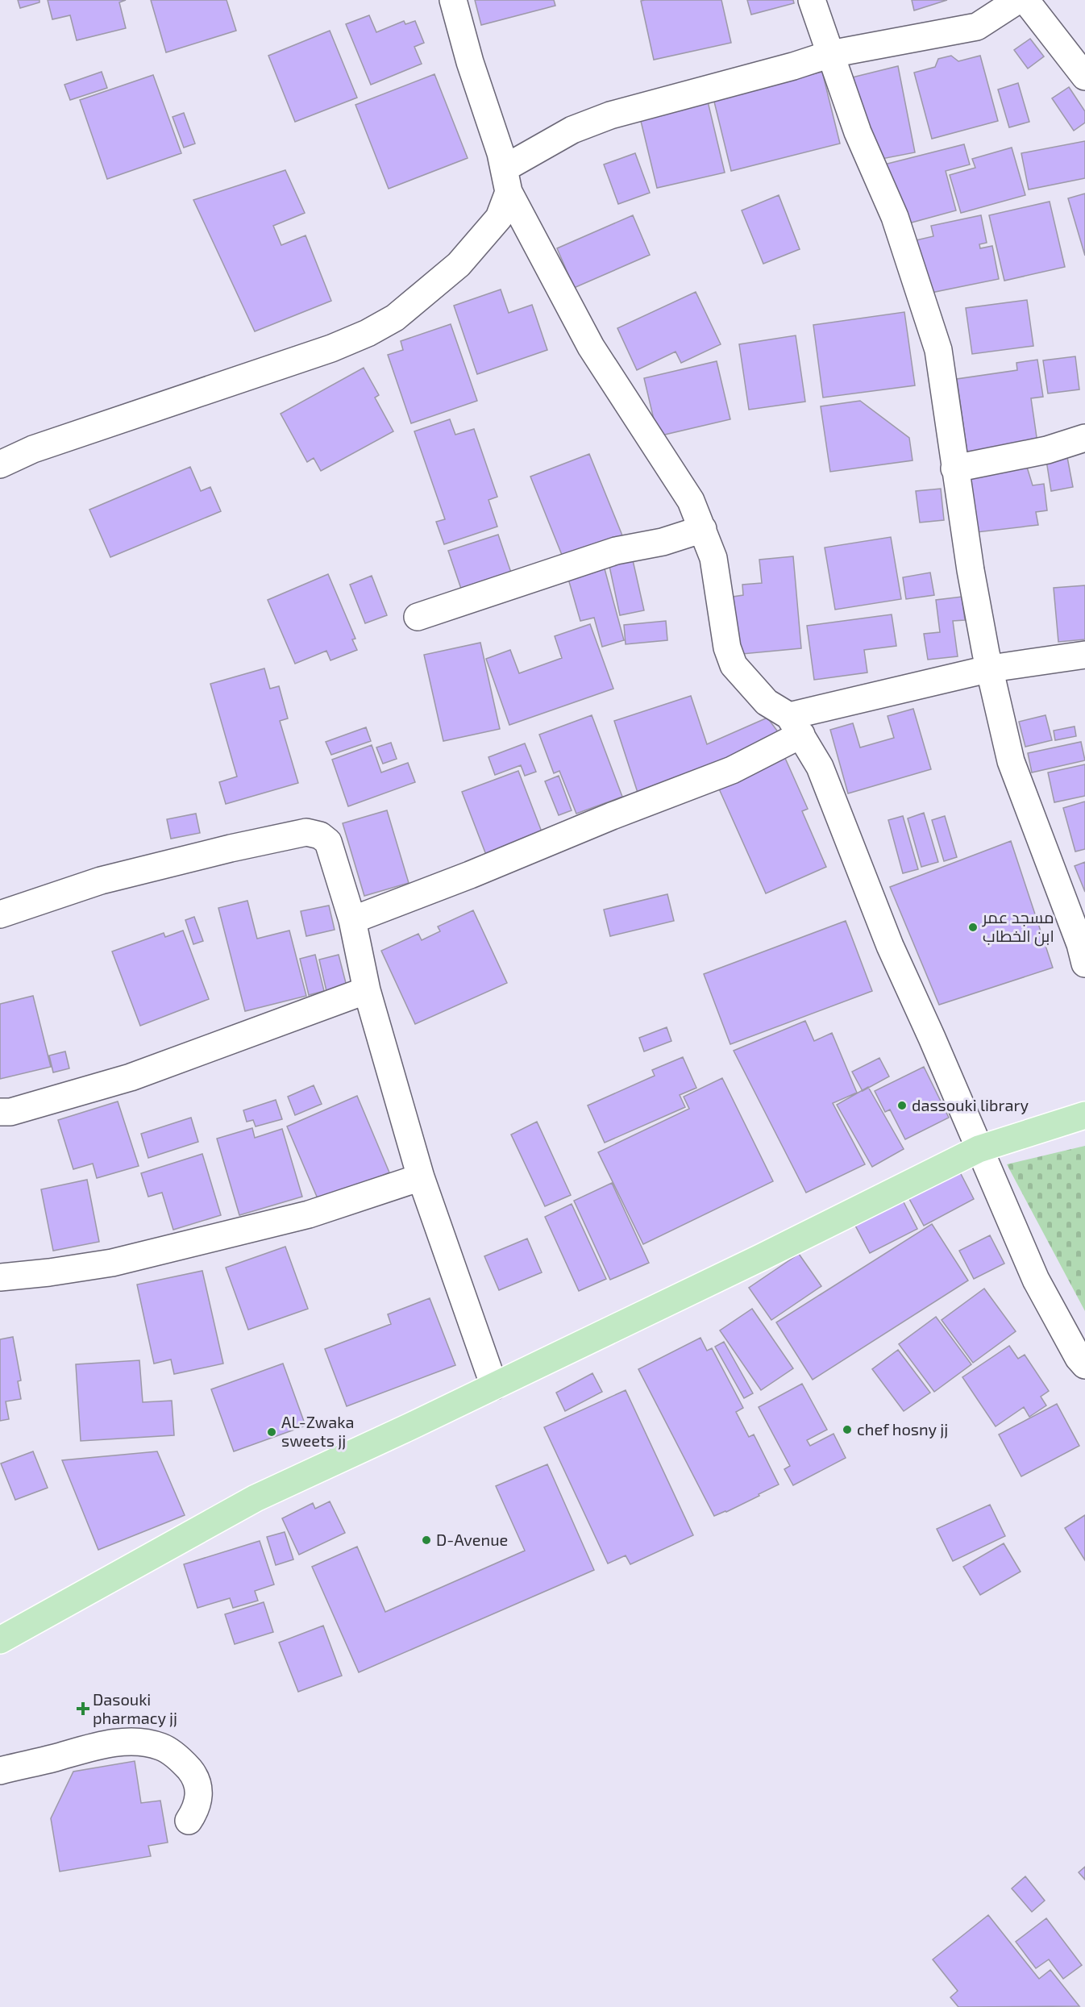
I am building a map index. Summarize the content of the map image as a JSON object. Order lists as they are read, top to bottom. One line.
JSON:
{"places":{"other":["مسجد عمر ابن الخطاب","dassouki library","chef hosny jj","AL-Zwaka sweets jj","D-Avenue"],"health":["Dasouki pharmacy jj"]}}
